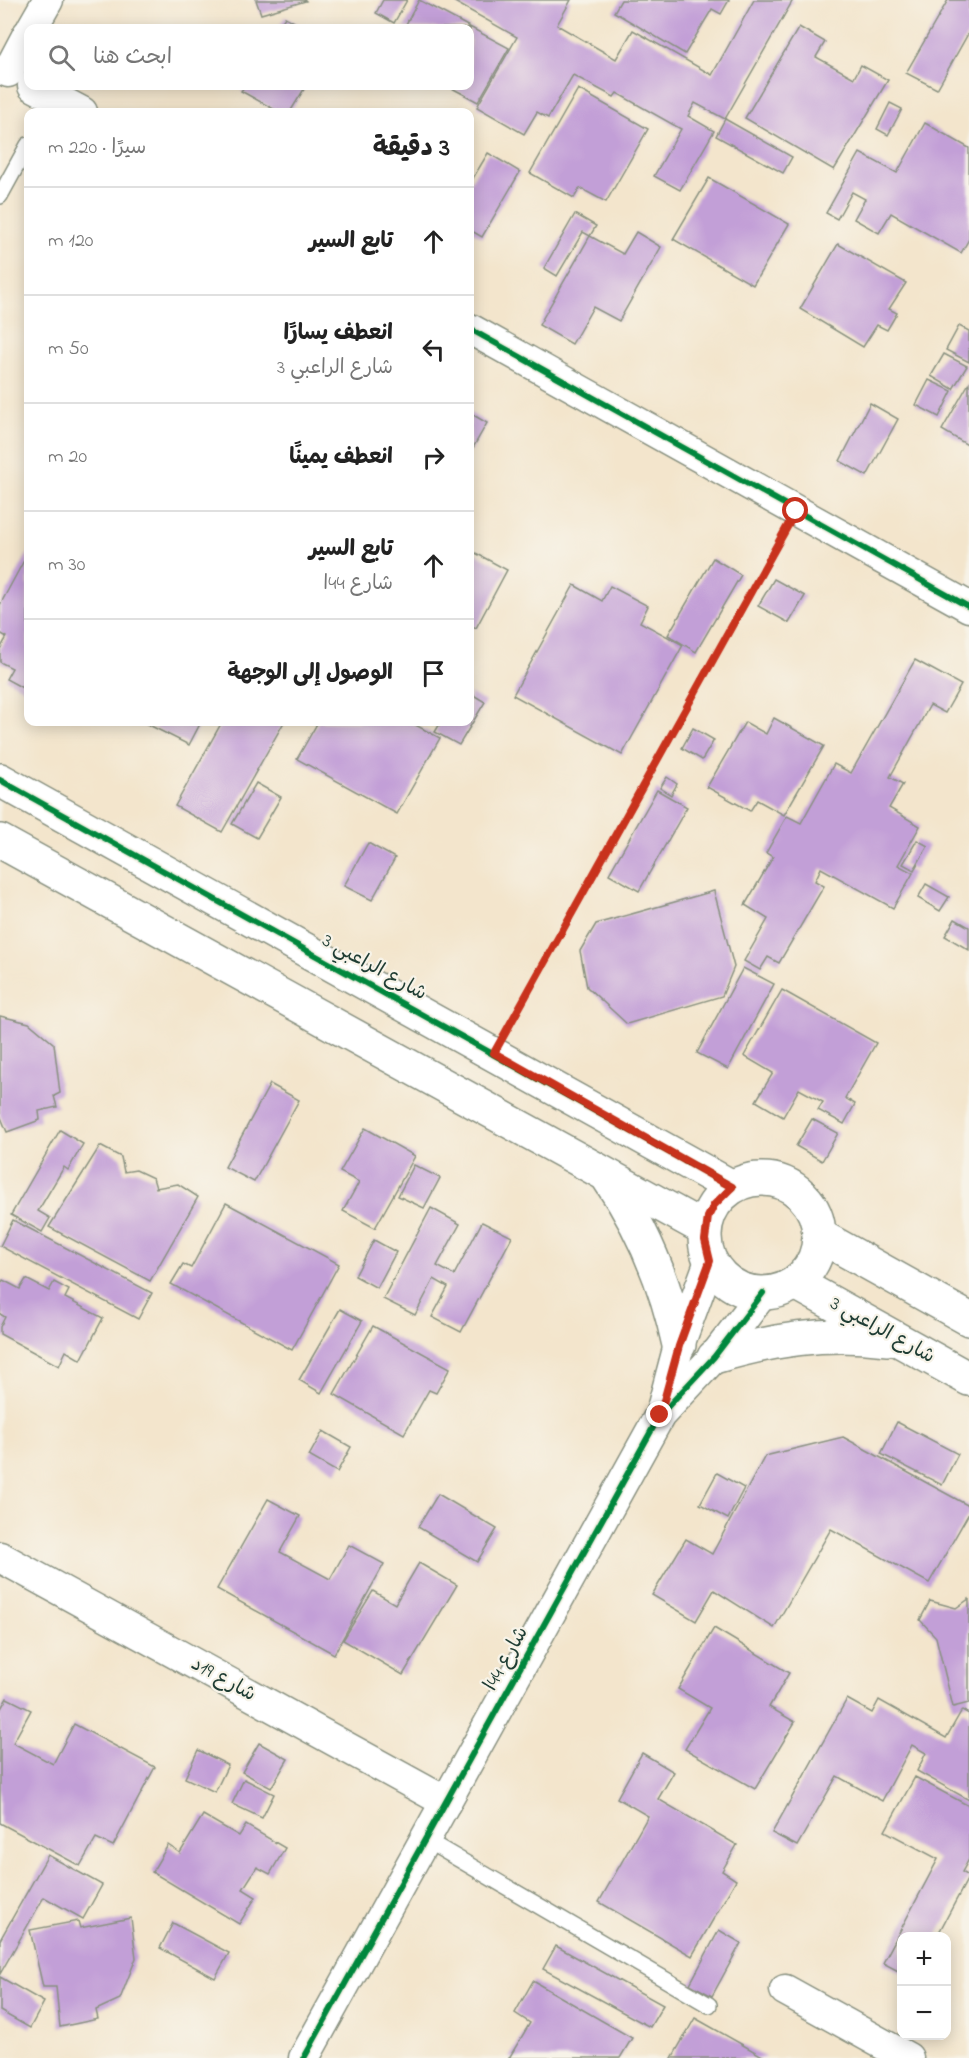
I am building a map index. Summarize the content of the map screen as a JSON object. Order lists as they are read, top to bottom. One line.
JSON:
{"streets":{"street":["شارع الراعبي 3","شارع 44ا","شارع 19د"]},"crossings":[["شارع الراعبي 3","شارع 44ا"],["شارع 44ا","شارع 19د"]],"page":{"search":"ابحث هنا","heading":["3 دقيقة","سيرًا · 220 m"],"list":[["تابع السير","120 m"],["انعطف يسارًا","شارع الراعبي 3","50 m"],["انعطف يمينًا","20 m"],["تابع السير","شارع 44ا","30 m"],"الوصول إلى الوجهة"],"map_buttons":["+","−"]}}
